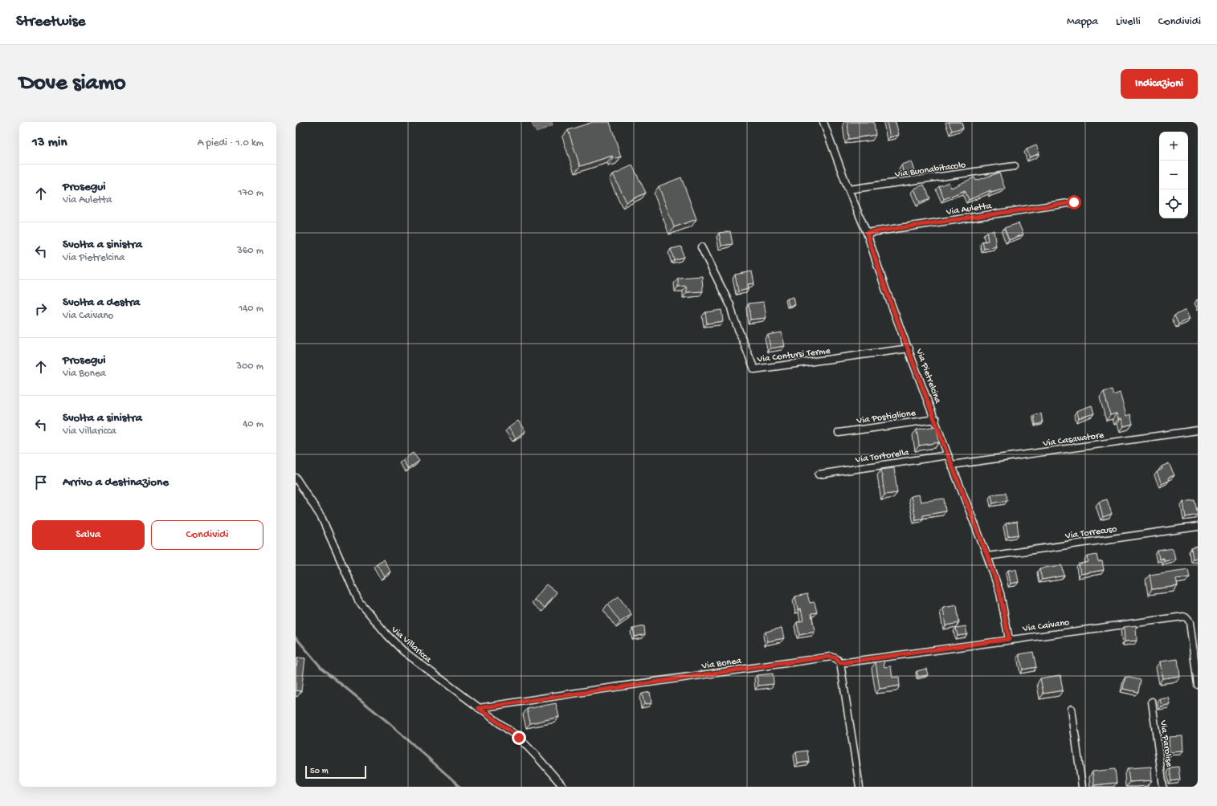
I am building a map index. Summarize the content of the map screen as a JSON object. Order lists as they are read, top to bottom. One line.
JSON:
{"streets":{"street":["Via Buonabitacolo","Via Auletta","Via Contursi Terme","Via Pietrelcina","Via Postiglione","Via Casavatore","Via Tortorella","Via Torrecuso","Via Caivano","Via Villaricca","Via Bonea","Via Parolise"]},"crossings":[["Via Buonabitacolo","Via Pietrelcina"],["Via Auletta","Via Pietrelcina"],["Via Contursi Terme","Via Pietrelcina"],["Via Pietrelcina","Via Postiglione"],["Via Pietrelcina","Via Casavatore"],["Via Pietrelcina","Via Tortorella"],["Via Pietrelcina","Via Torrecuso"],["Via Pietrelcina","Via Caivano"],["Via Caivano","Via Bonea"],["Via Villaricca","Via Bonea"]],"scale_bar":"50 m","page":{"header":"Streetwise","nav":["Mappa","Livelli","Condividi"],"buttons":["Indicazioni",["Salva","Condividi"]],"title":"Dove siamo","heading":["13 min","A piedi · 1.0 km"],"map_buttons":["+","−"],"list":[["Prosegui","Via Auletta","170 m"],["Svolta a sinistra","Via Pietrelcina","360 m"],["Svolta a destra","Via Caivano","140 m"],["Prosegui","Via Bonea","300 m"],["Svolta a sinistra","Via Villaricca","40 m"],"Arrivo a destinazione"],"scale":"50 m"}}
